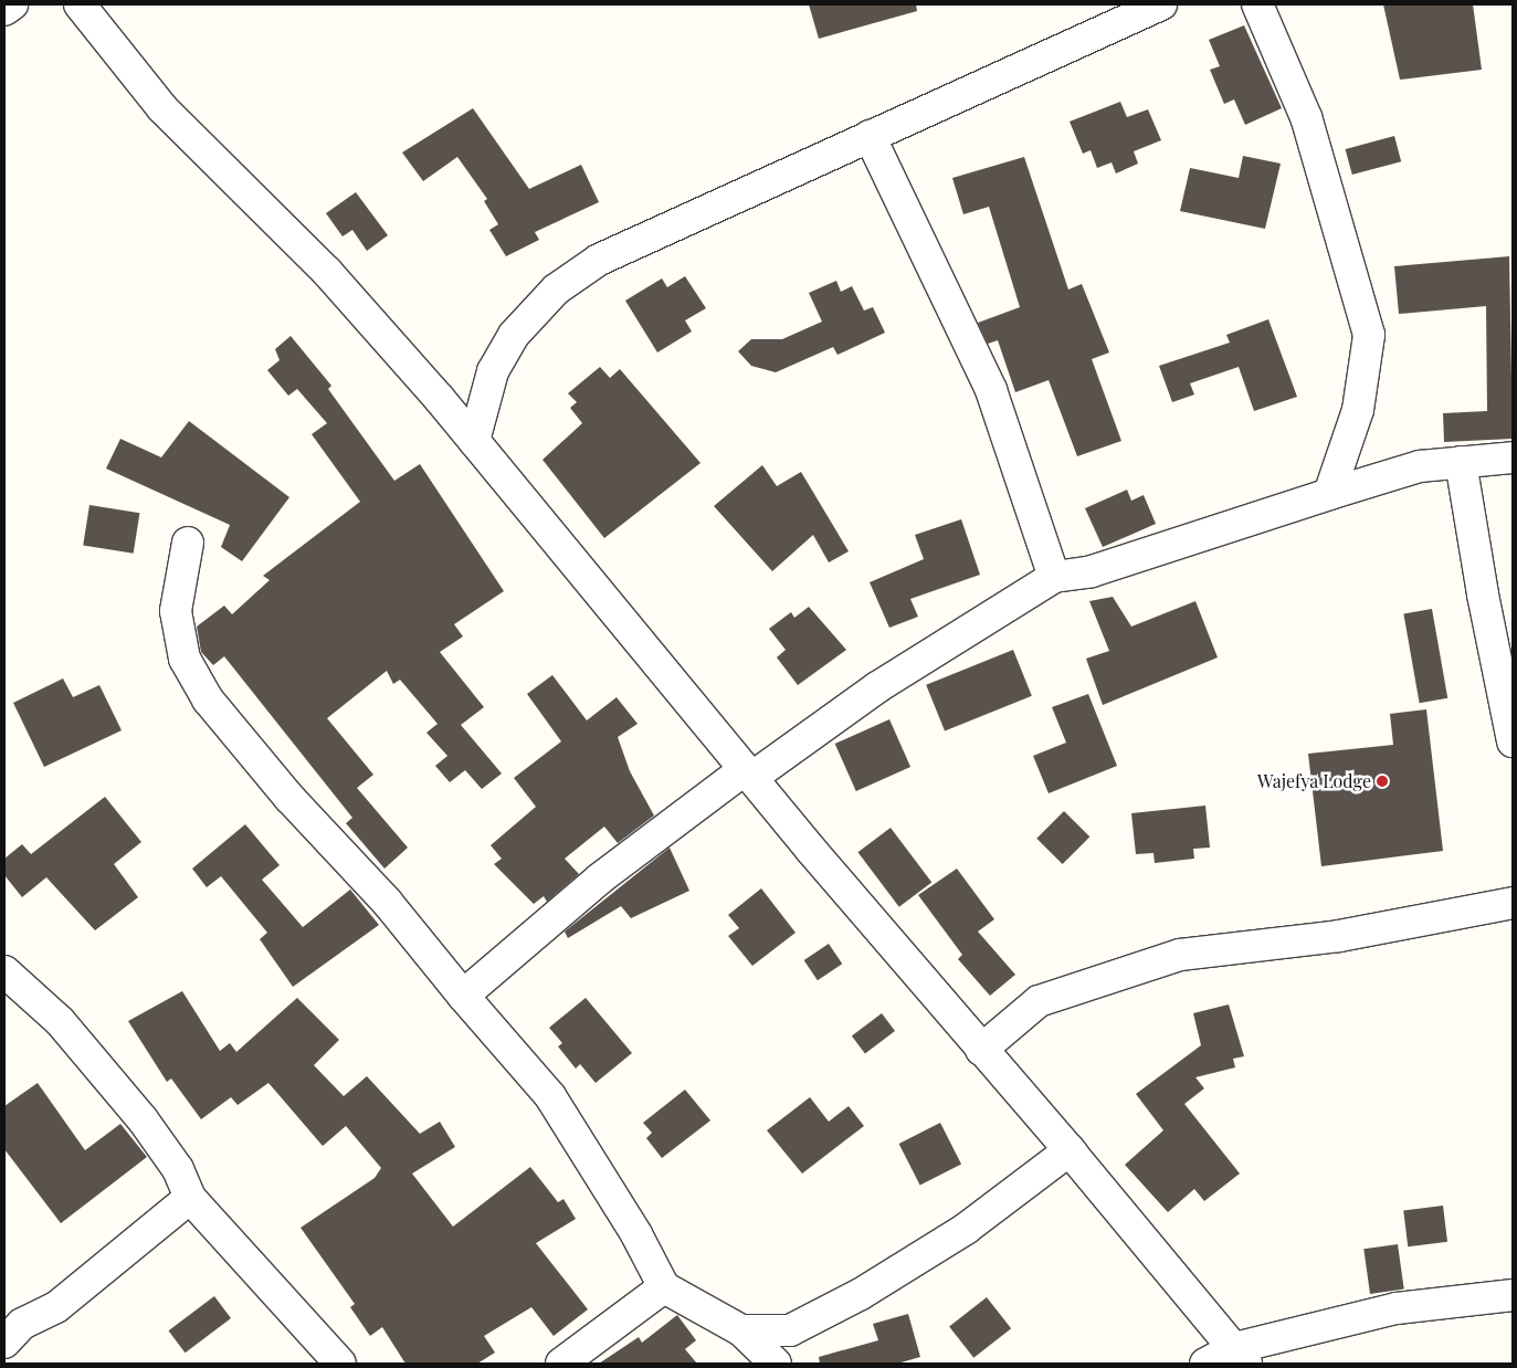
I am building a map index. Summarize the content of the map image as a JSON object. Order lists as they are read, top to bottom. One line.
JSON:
{"places":["Wajefya Lodge"]}
